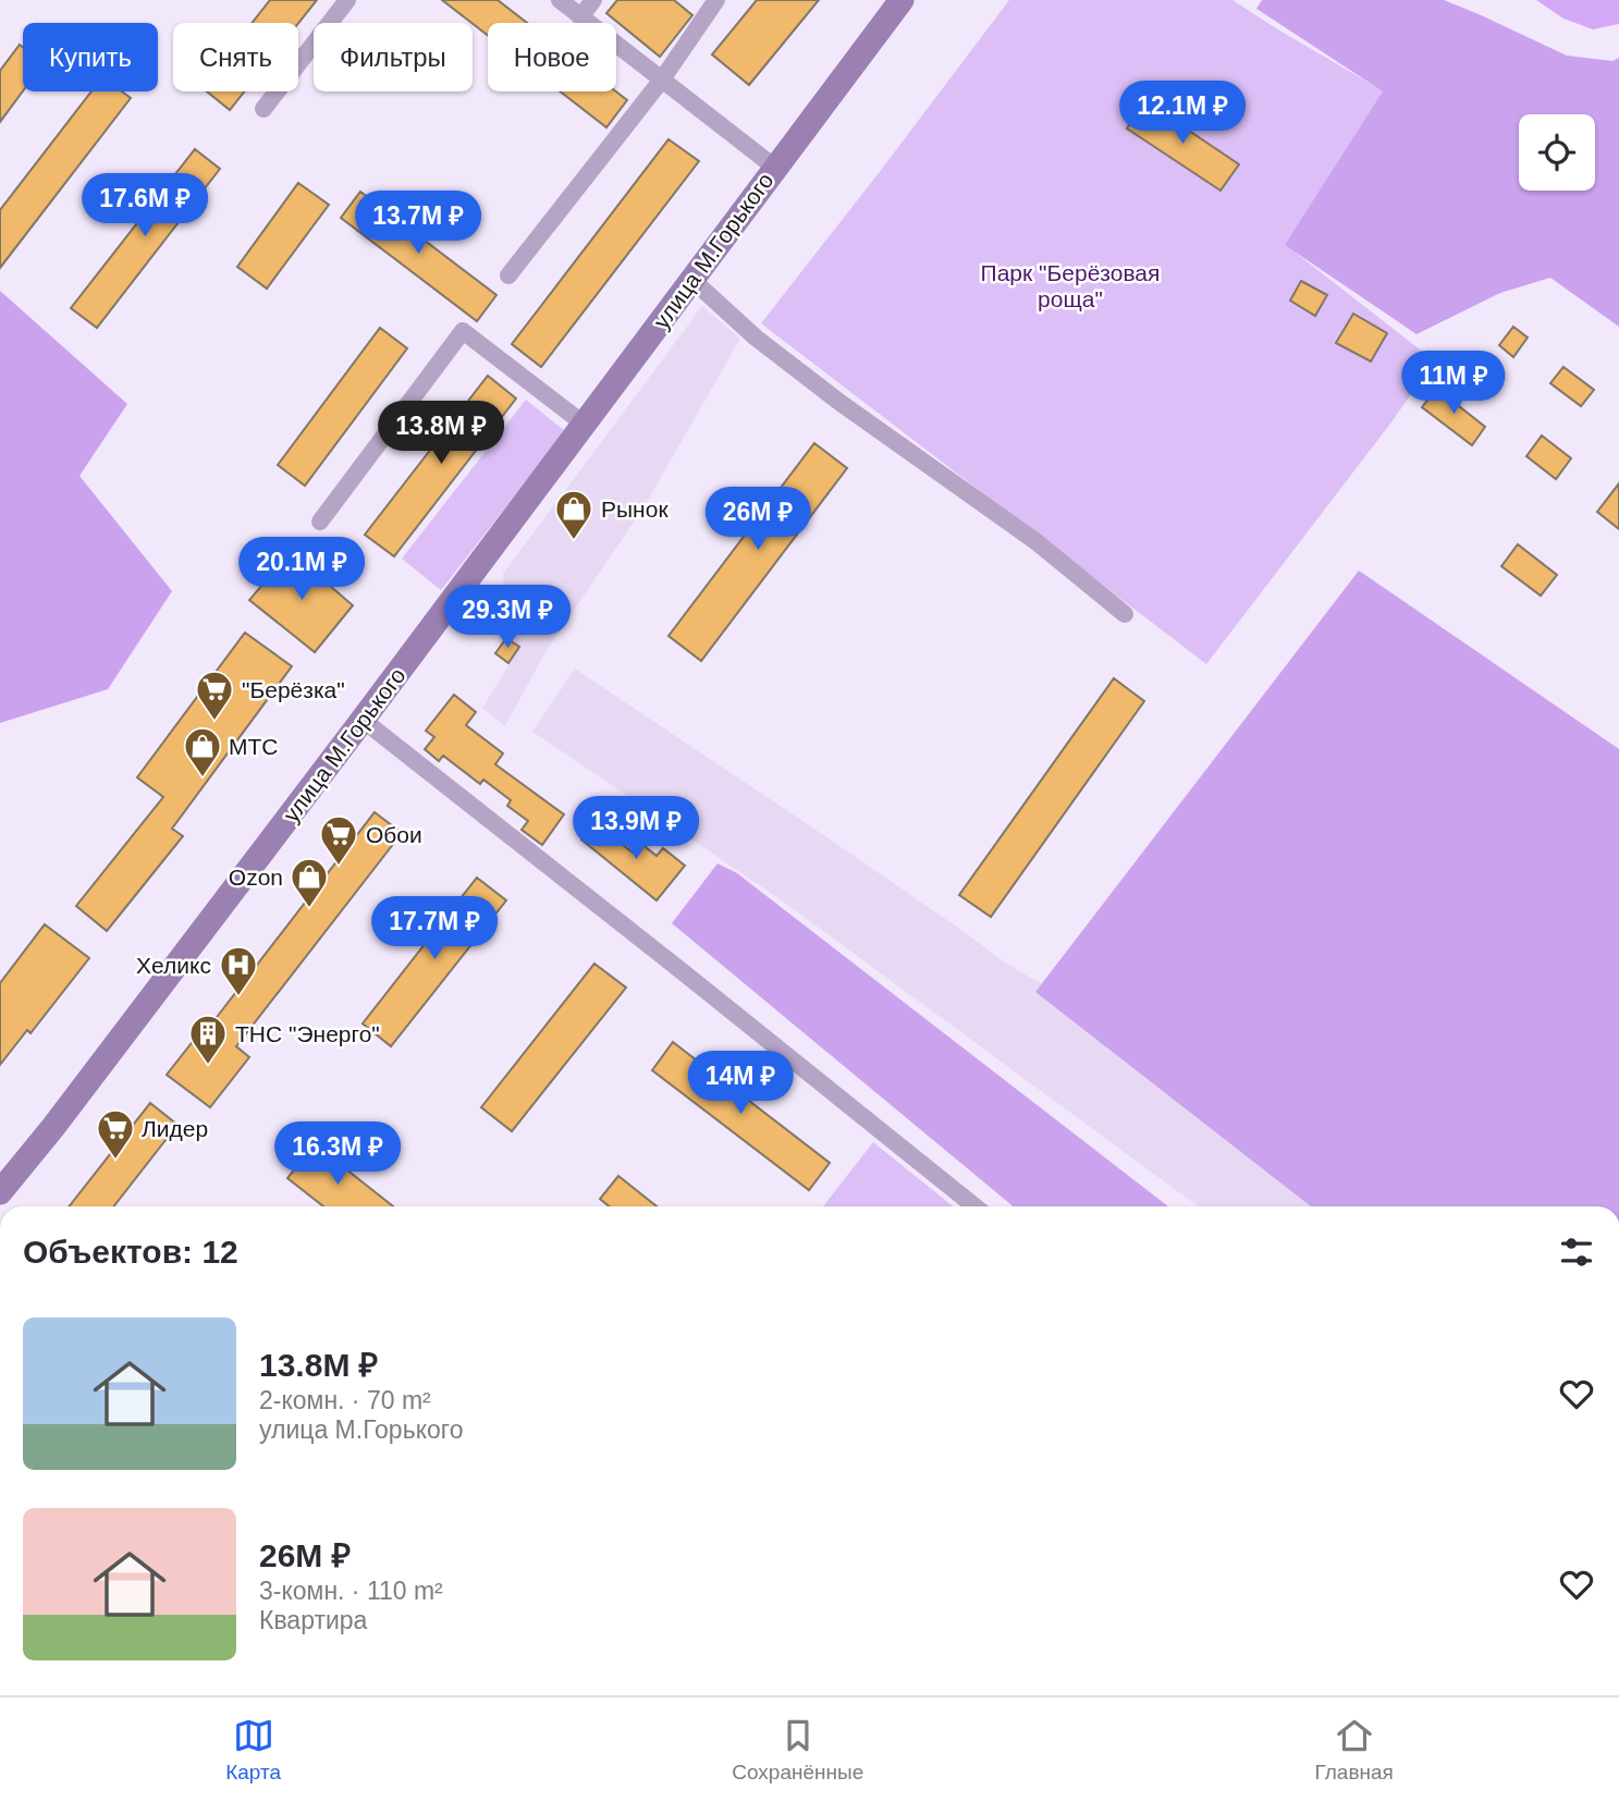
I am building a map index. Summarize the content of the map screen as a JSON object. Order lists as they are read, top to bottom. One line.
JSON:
{"streets":{"main road":["улица М.Горького"]},"parks":["Парк \"Берёзовая роща\""],"places":{"shop":["Рынок","МТС","Ozon"],"supermarket":["\"Берёзка\"","Обои","Лидер"],"hospital":["Хеликс"],"building":["ТНС \"Энерго\""]},"page":{"chip":["Купить","Снять","Фильтры","Новое"],"price":["12.1M ₽","17.6M ₽","13.7M ₽","11M ₽","13.8M ₽","26M ₽","20.1M ₽","29.3M ₽","13.9M ₽","17.7M ₽","14M ₽","16.3M ₽"],"heading":"Объектов: 12","list":[{"name":"13.8M ₽","note":"2-комн. · 70 m² · улица М.Горького"},{"name":"26M ₽","note":"3-комн. · 110 m² · Квартира"}],"tabs":["Карта","Сохранённые","Главная"]}}
